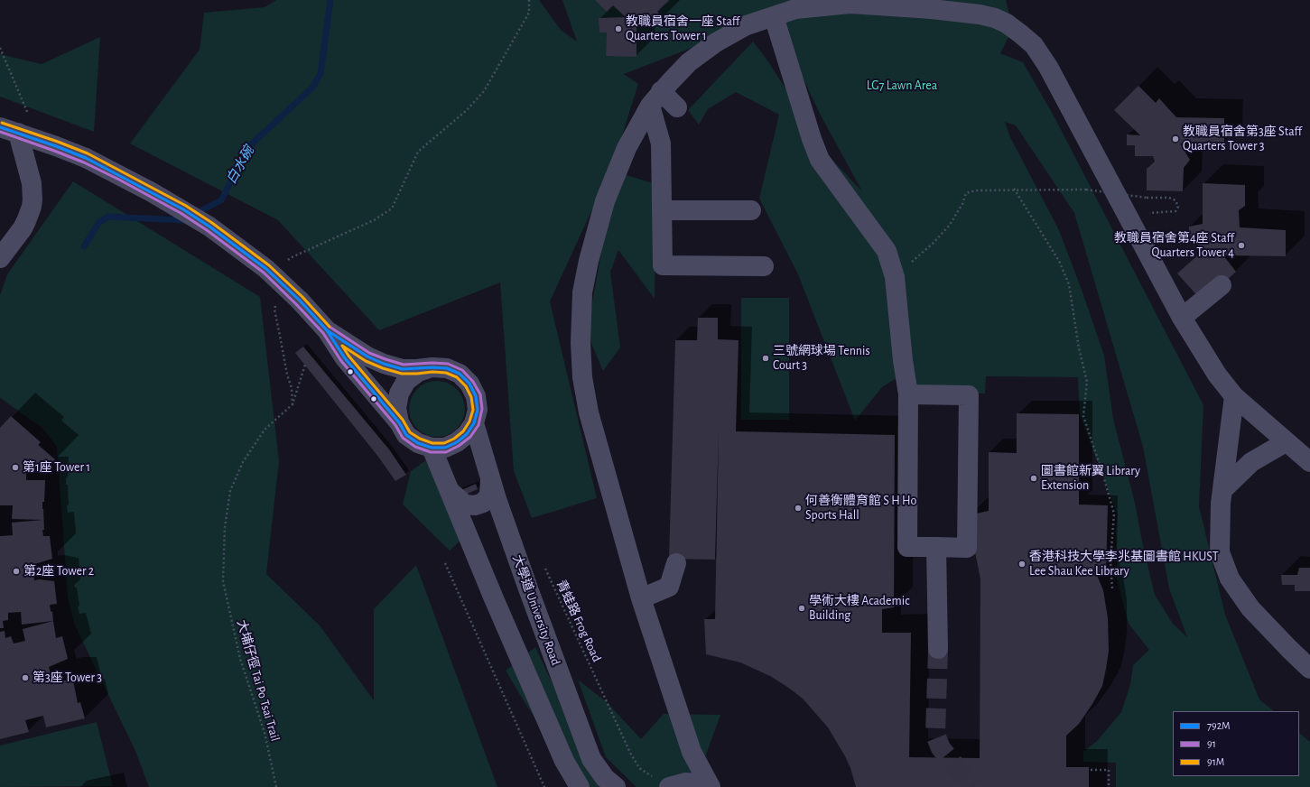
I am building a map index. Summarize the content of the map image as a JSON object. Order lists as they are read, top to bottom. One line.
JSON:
{"streets":{"street":["大學道 University Road"],"path":["青蛙路 Frog Road","大埔仔徑 Tai Po Tsai Trail"]},"water":["白水碗"],"parks":["LG7 Lawn Area"],"places":["教職員宿舍一座 Staff Quarters Tower 1","教職員宿舍第3座 Staff Quarters Tower 3","教職員宿舍第4座 Staff Quarters Tower 4","三號網球場 Tennis Court 3","第1座 Tower 1","圖書館新翼 Library Extension","何善衡體育館 S H Ho Sports Hall","香港科技大學李兆基圖書館 HKUST Lee Shau Kee Library","第2座 Tower 2","學術大樓 Academic Building","第3座 Tower 3"],"lines":["transit line 91M","transit line 792M","transit line 91"],"legend":["792M","91","91M"]}
